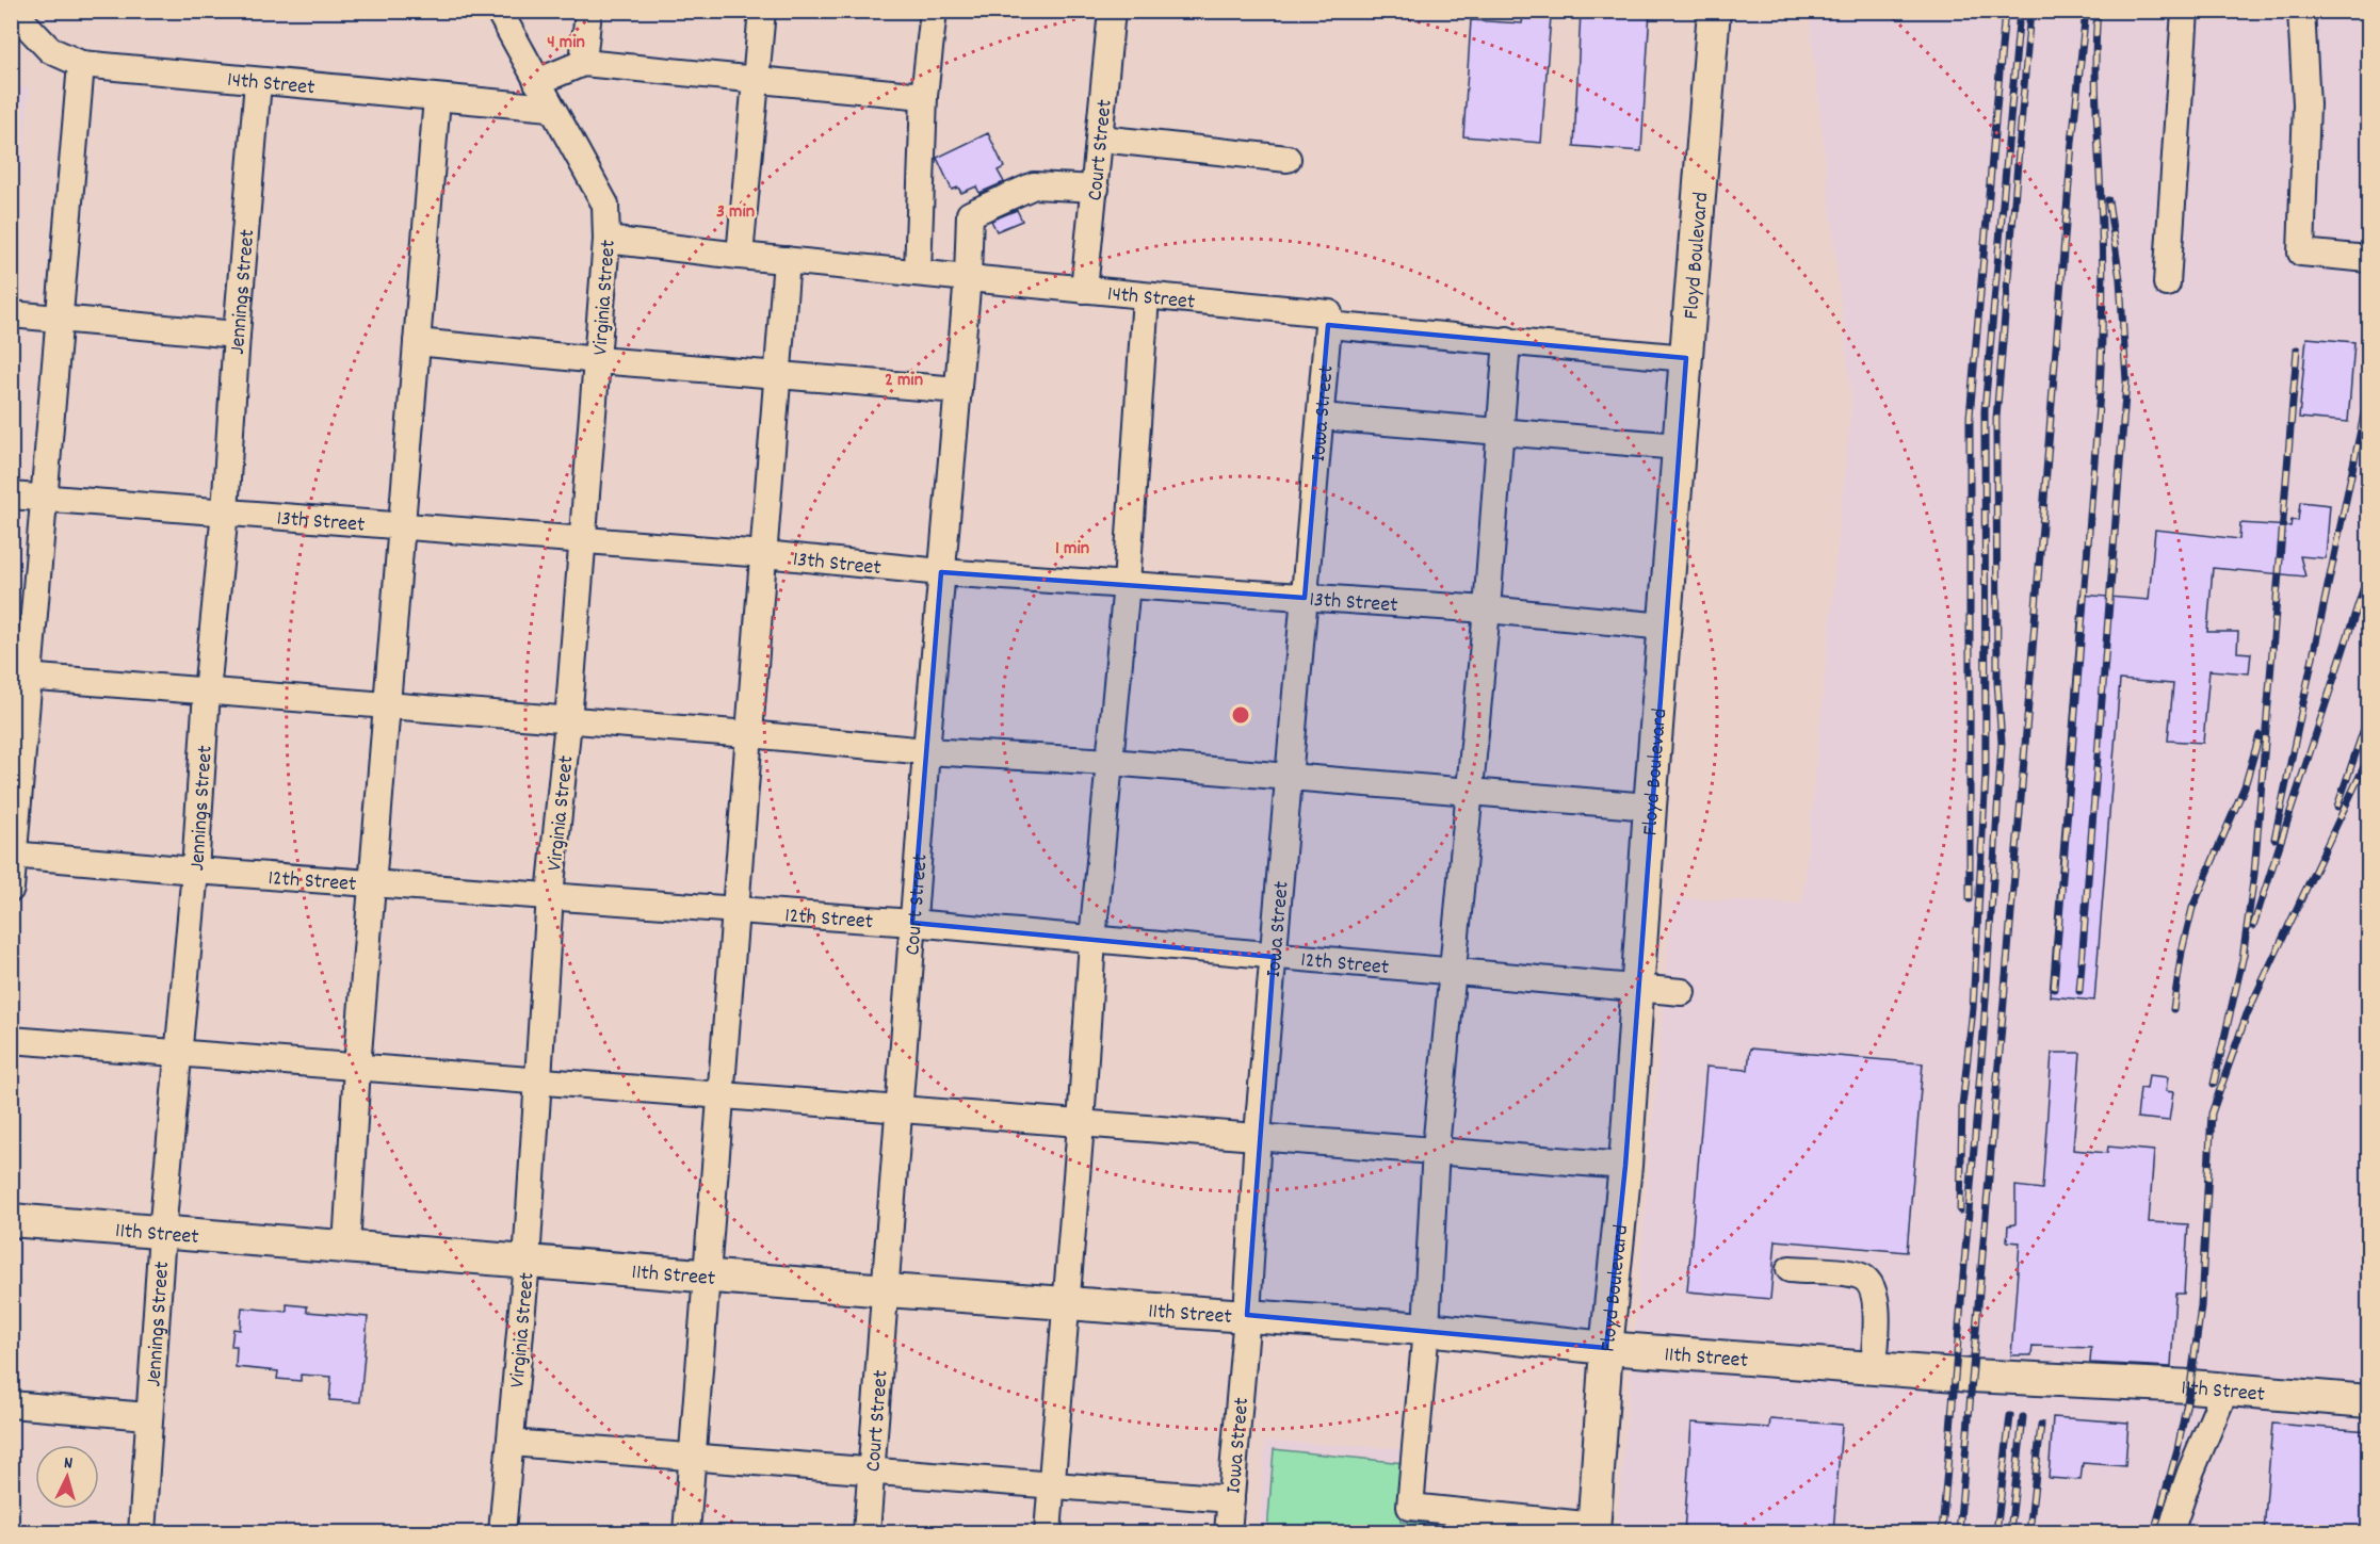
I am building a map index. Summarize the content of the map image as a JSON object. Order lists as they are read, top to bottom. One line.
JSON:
{"streets":{"main road":["Floyd Boulevard","11th Street"],"street":["14th Street","Court Street","Jennings Street","Virginia Street","Iowa Street","13th Street","12th Street"]},"crossings":[["14th Street","Court Street"],["14th Street","Jennings Street"],["14th Street","Virginia Street"],["14th Street","Iowa Street"],["Court Street","13th Street"],["Court Street","12th Street"],["Court Street","11th Street"],["Floyd Boulevard","13th Street"],["Floyd Boulevard","12th Street"],["Floyd Boulevard","11th Street"],["Jennings Street","13th Street"],["Jennings Street","12th Street"],["Jennings Street","11th Street"],["Virginia Street","13th Street"],["Virginia Street","12th Street"],["Virginia Street","11th Street"],["Iowa Street","13th Street"],["Iowa Street","12th Street"],["Iowa Street","11th Street"]],"north":"top","rings":["4 min","3 min","2 min","1 min"]}
